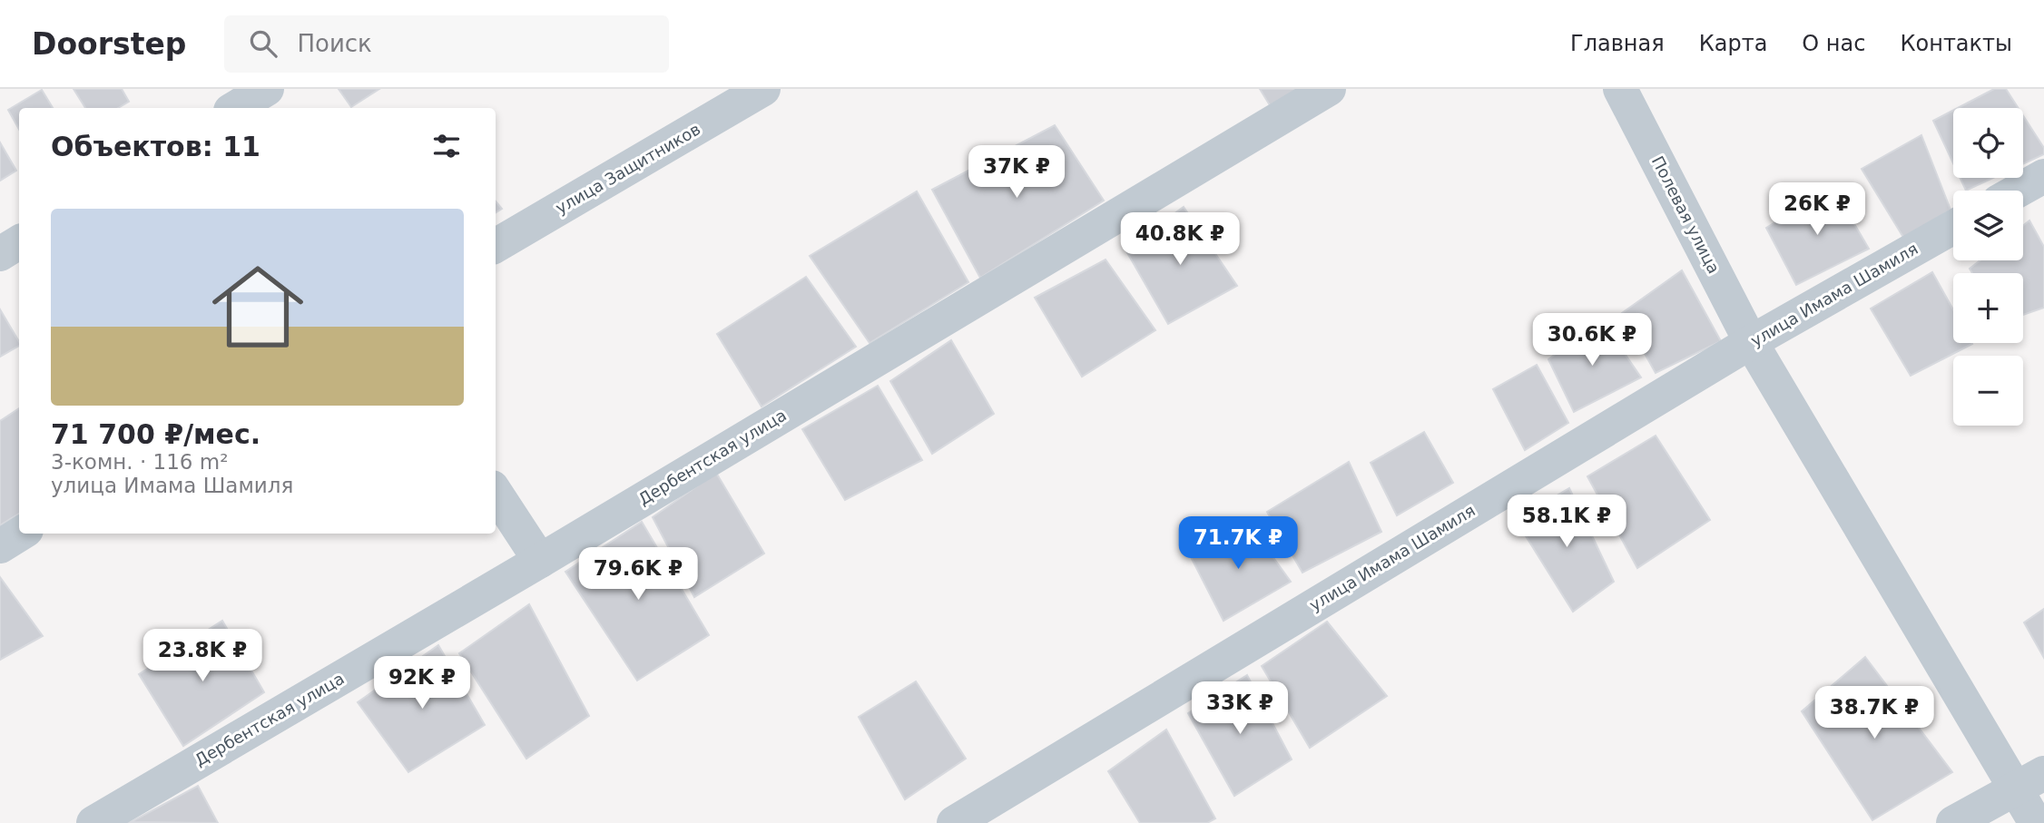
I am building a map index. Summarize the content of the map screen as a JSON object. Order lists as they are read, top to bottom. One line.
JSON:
{"streets":{"street":["улица Защитников","Полевая улица","улица Имама Шамиля","Дербентская улица"]},"crossings":[["Полевая улица","улица Имама Шамиля"]],"page":{"header":"Doorstep","search":"Поиск","nav":["Главная","Карта","О нас","Контакты"],"map_buttons":["+","−"],"heading":"Объектов: 11","price":["37K ₽","26K ₽","40.8K ₽","30.6K ₽","58.1K ₽","71.7K ₽","79.6K ₽","23.8K ₽","92K ₽","33K ₽","38.7K ₽"],"list":[{"name":"71 700 ₽/мес.","note":"3-комн. · 116 m² · улица Имама Шамиля"}]}}
